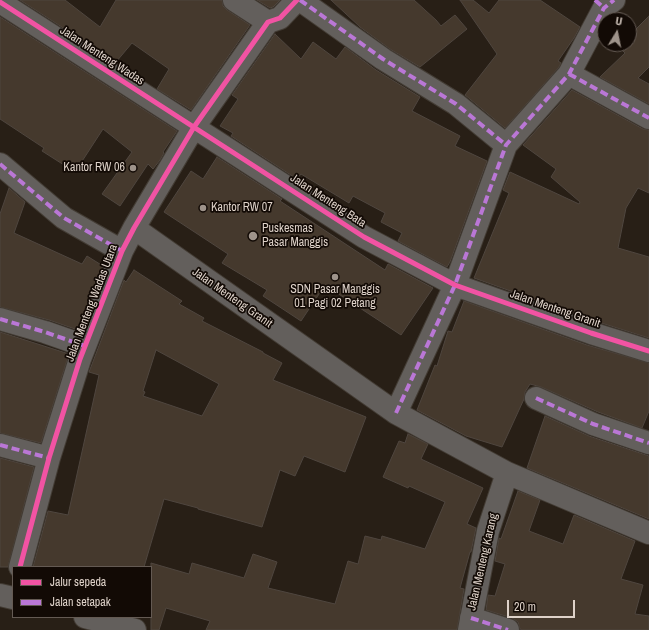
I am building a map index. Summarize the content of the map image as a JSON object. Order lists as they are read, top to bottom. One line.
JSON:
{"streets":{"street":["Jalan Menteng Wadas","Jalan Menteng Bata","Jalan Menteng Granit","Jalan Menteng Wadas Utara","Jalan Menteng Karang"]},"crossings":[["Jalan Menteng Wadas","Jalan Menteng Bata"],["Jalan Menteng Wadas","Jalan Menteng Wadas Utara"],["Jalan Menteng Bata","Jalan Menteng Granit"],["Jalan Menteng Bata","Jalan Menteng Wadas Utara"],["Jalan Menteng Granit","Jalan Menteng Wadas Utara"],["Jalan Menteng Granit","Jalan Menteng Karang"]],"places":["Kantor RW 06","Kantor RW 07","Puskesmas Pasar Manggis","SDN Pasar Manggis 01 Pagi 02 Petang"],"legend":["Jalur sepeda","Jalan setapak"],"scale_bar":"20 m","north":"top"}
